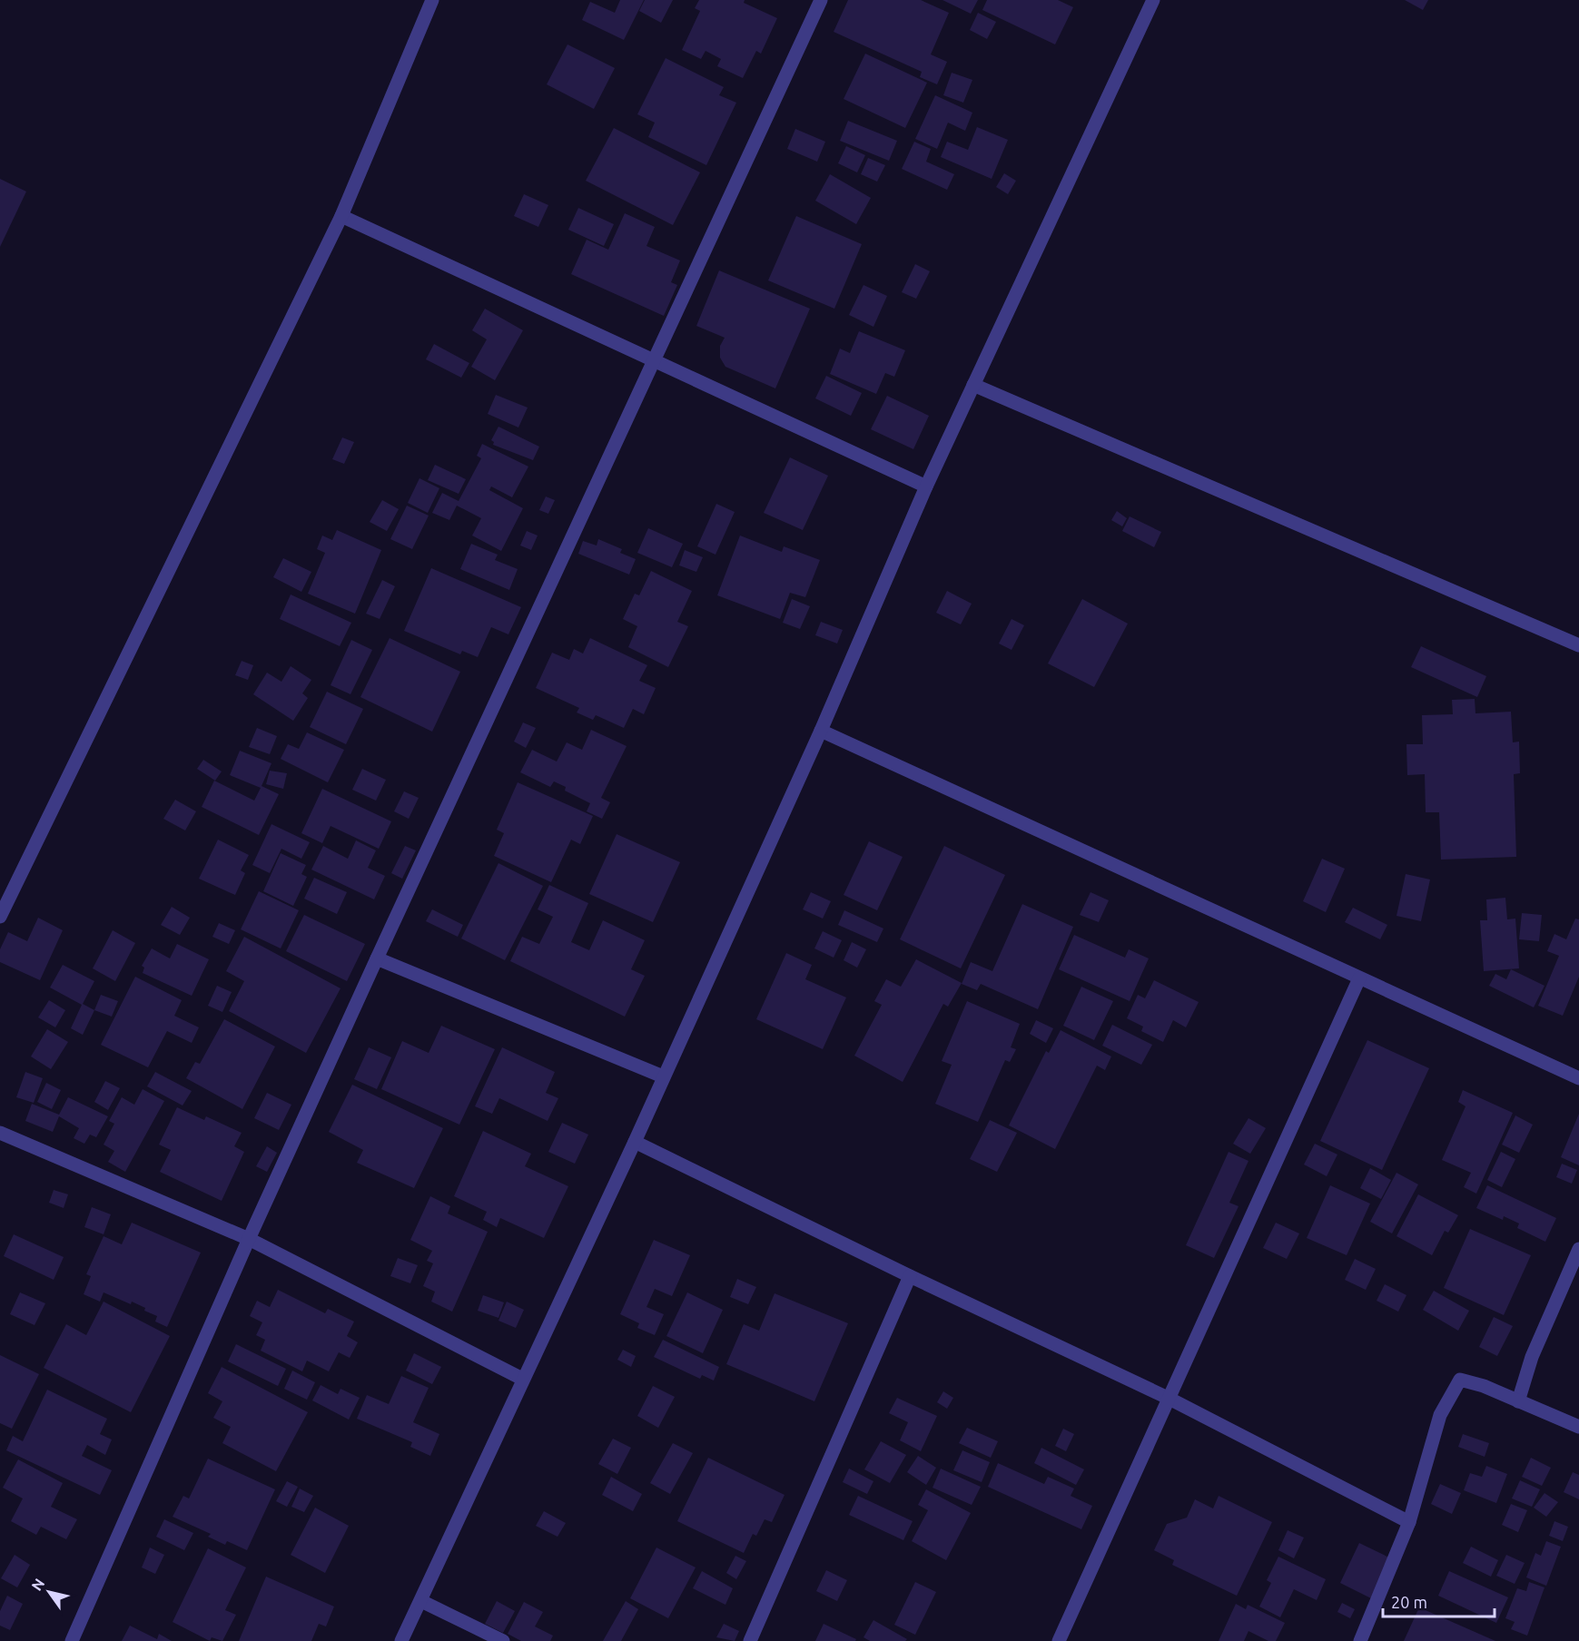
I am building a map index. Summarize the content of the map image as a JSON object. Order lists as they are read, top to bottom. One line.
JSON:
{"scale_bar":"20 m","north":"top left"}
